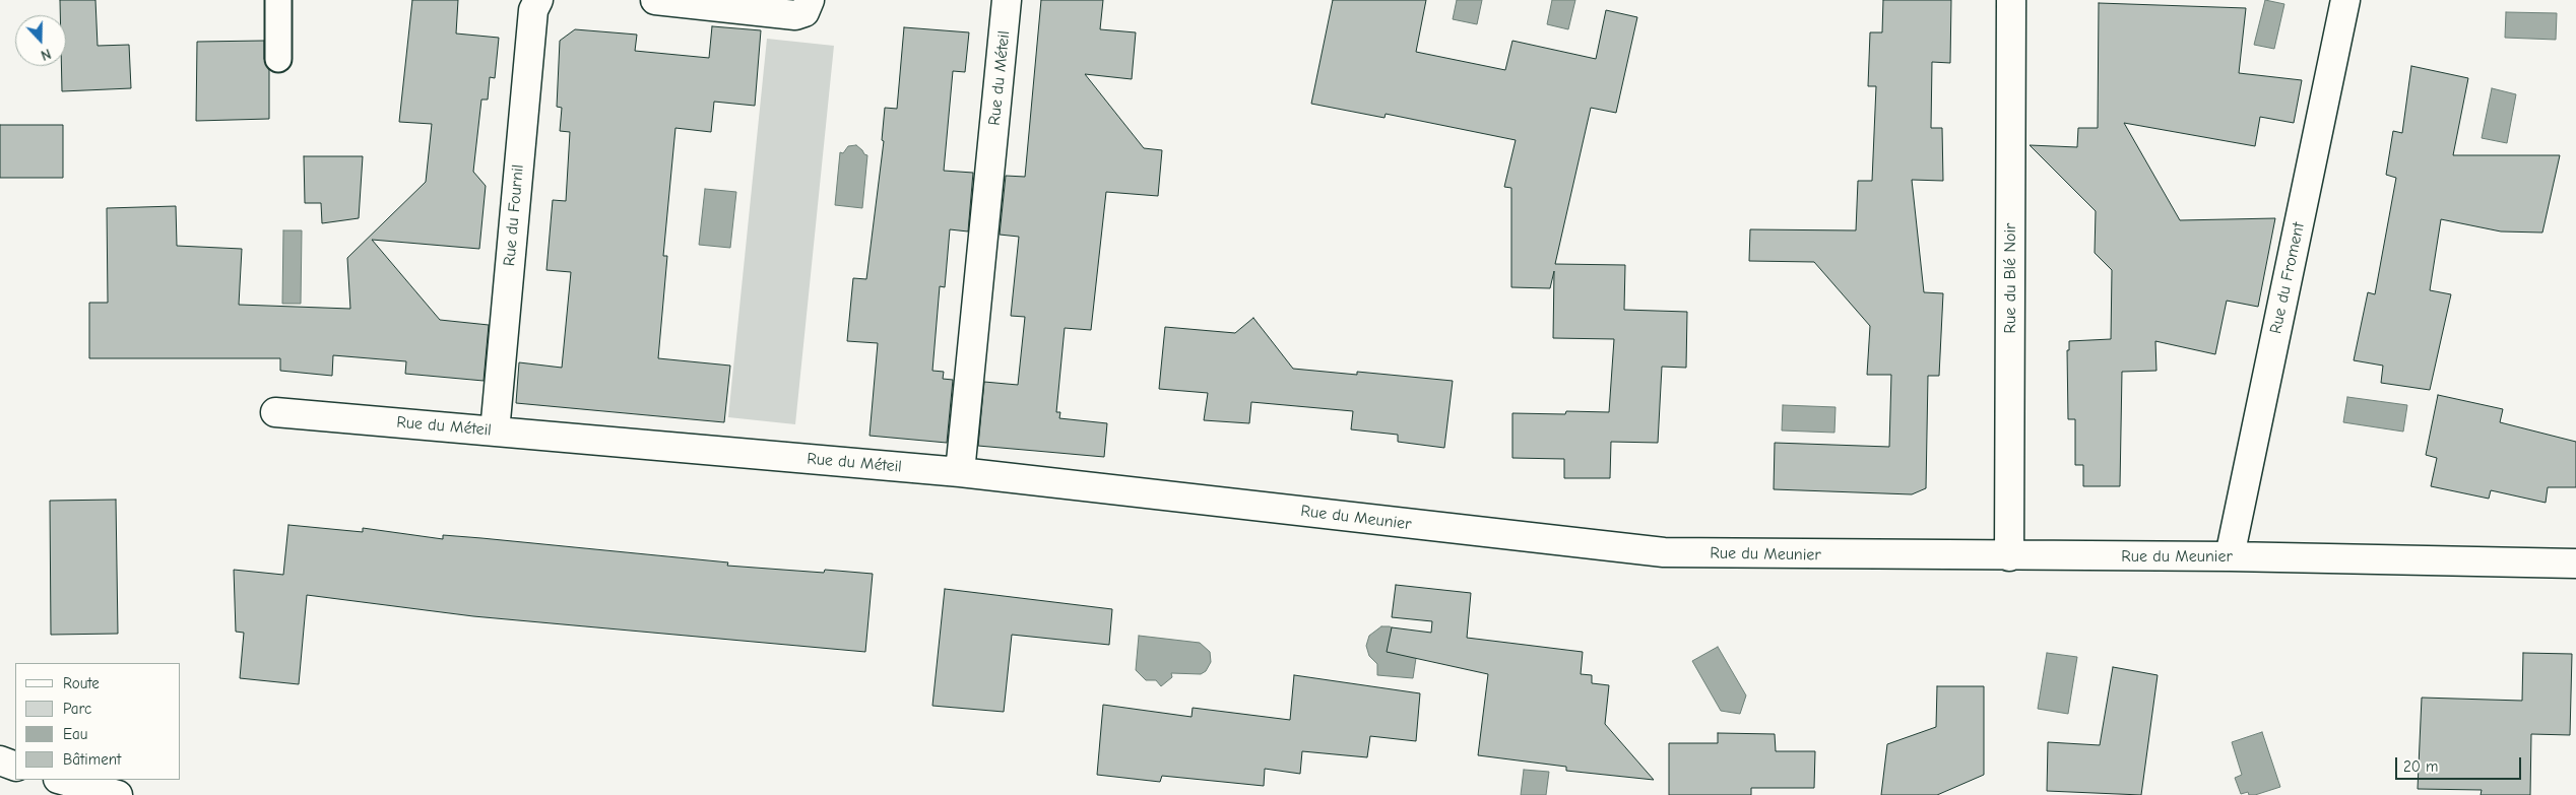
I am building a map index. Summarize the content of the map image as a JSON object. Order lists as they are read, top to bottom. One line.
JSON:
{"streets":{"street":["Rue du Méteil","Rue du Fournil","Rue du Blé Noir","Rue du Froment","Rue du Meunier"]},"crossings":[["Rue du Méteil","Rue du Fournil"],["Rue du Méteil","Rue du Meunier"],["Rue du Blé Noir","Rue du Meunier"],["Rue du Froment","Rue du Meunier"]],"legend":["Route","Parc","Eau","Bâtiment"],"scale_bar":"20 m","north":"bottom"}
